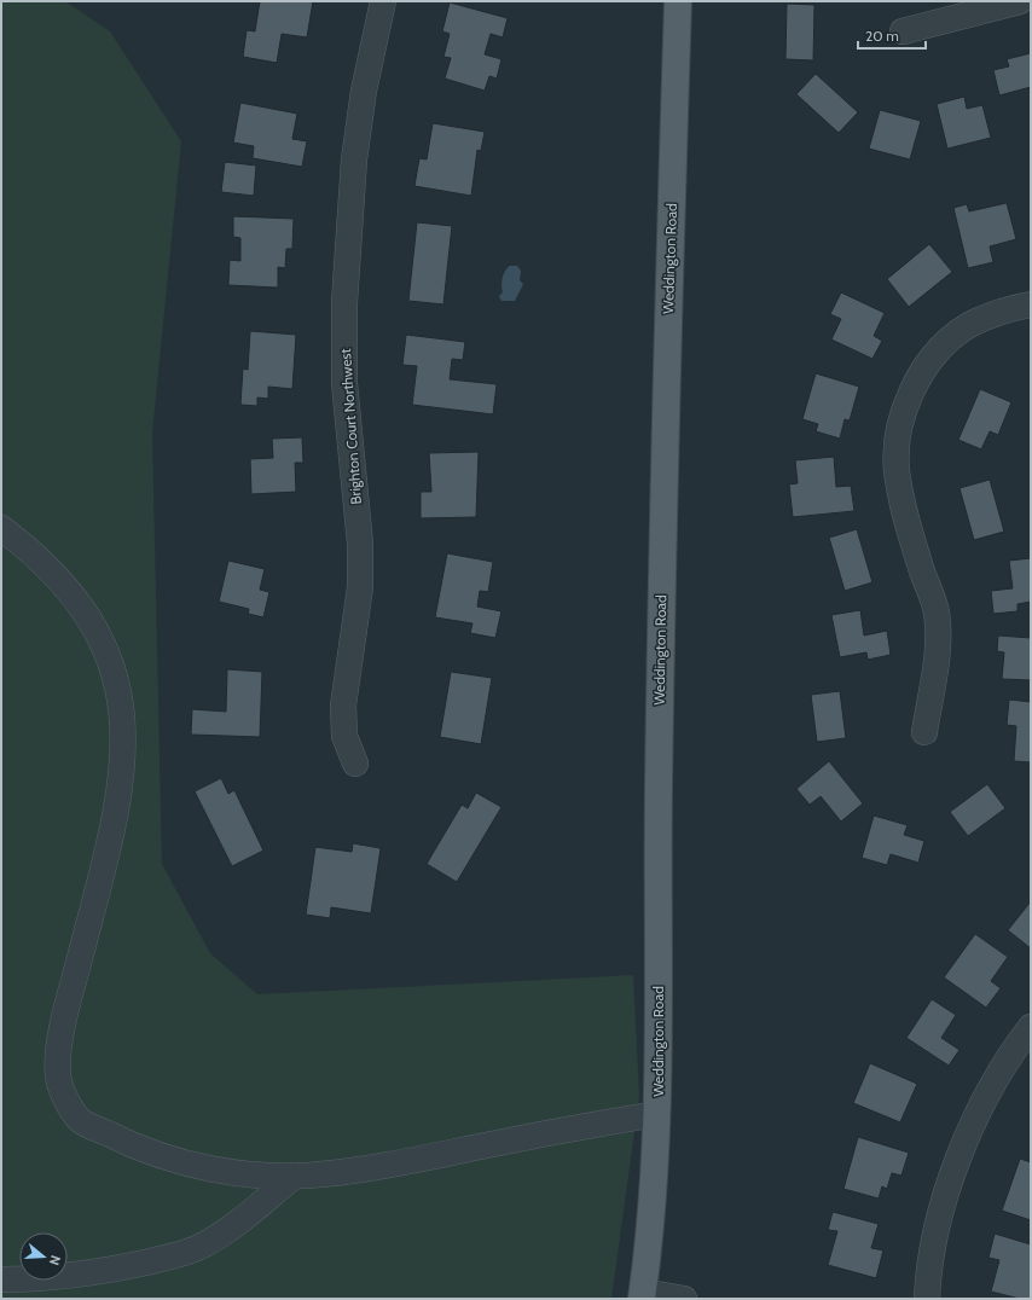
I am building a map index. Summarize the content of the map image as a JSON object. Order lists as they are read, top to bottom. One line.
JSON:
{"streets":{"main road":["Weddington Road"],"street":["Brighton Court Northwest"]},"scale_bar":"20 m","north":"right"}
